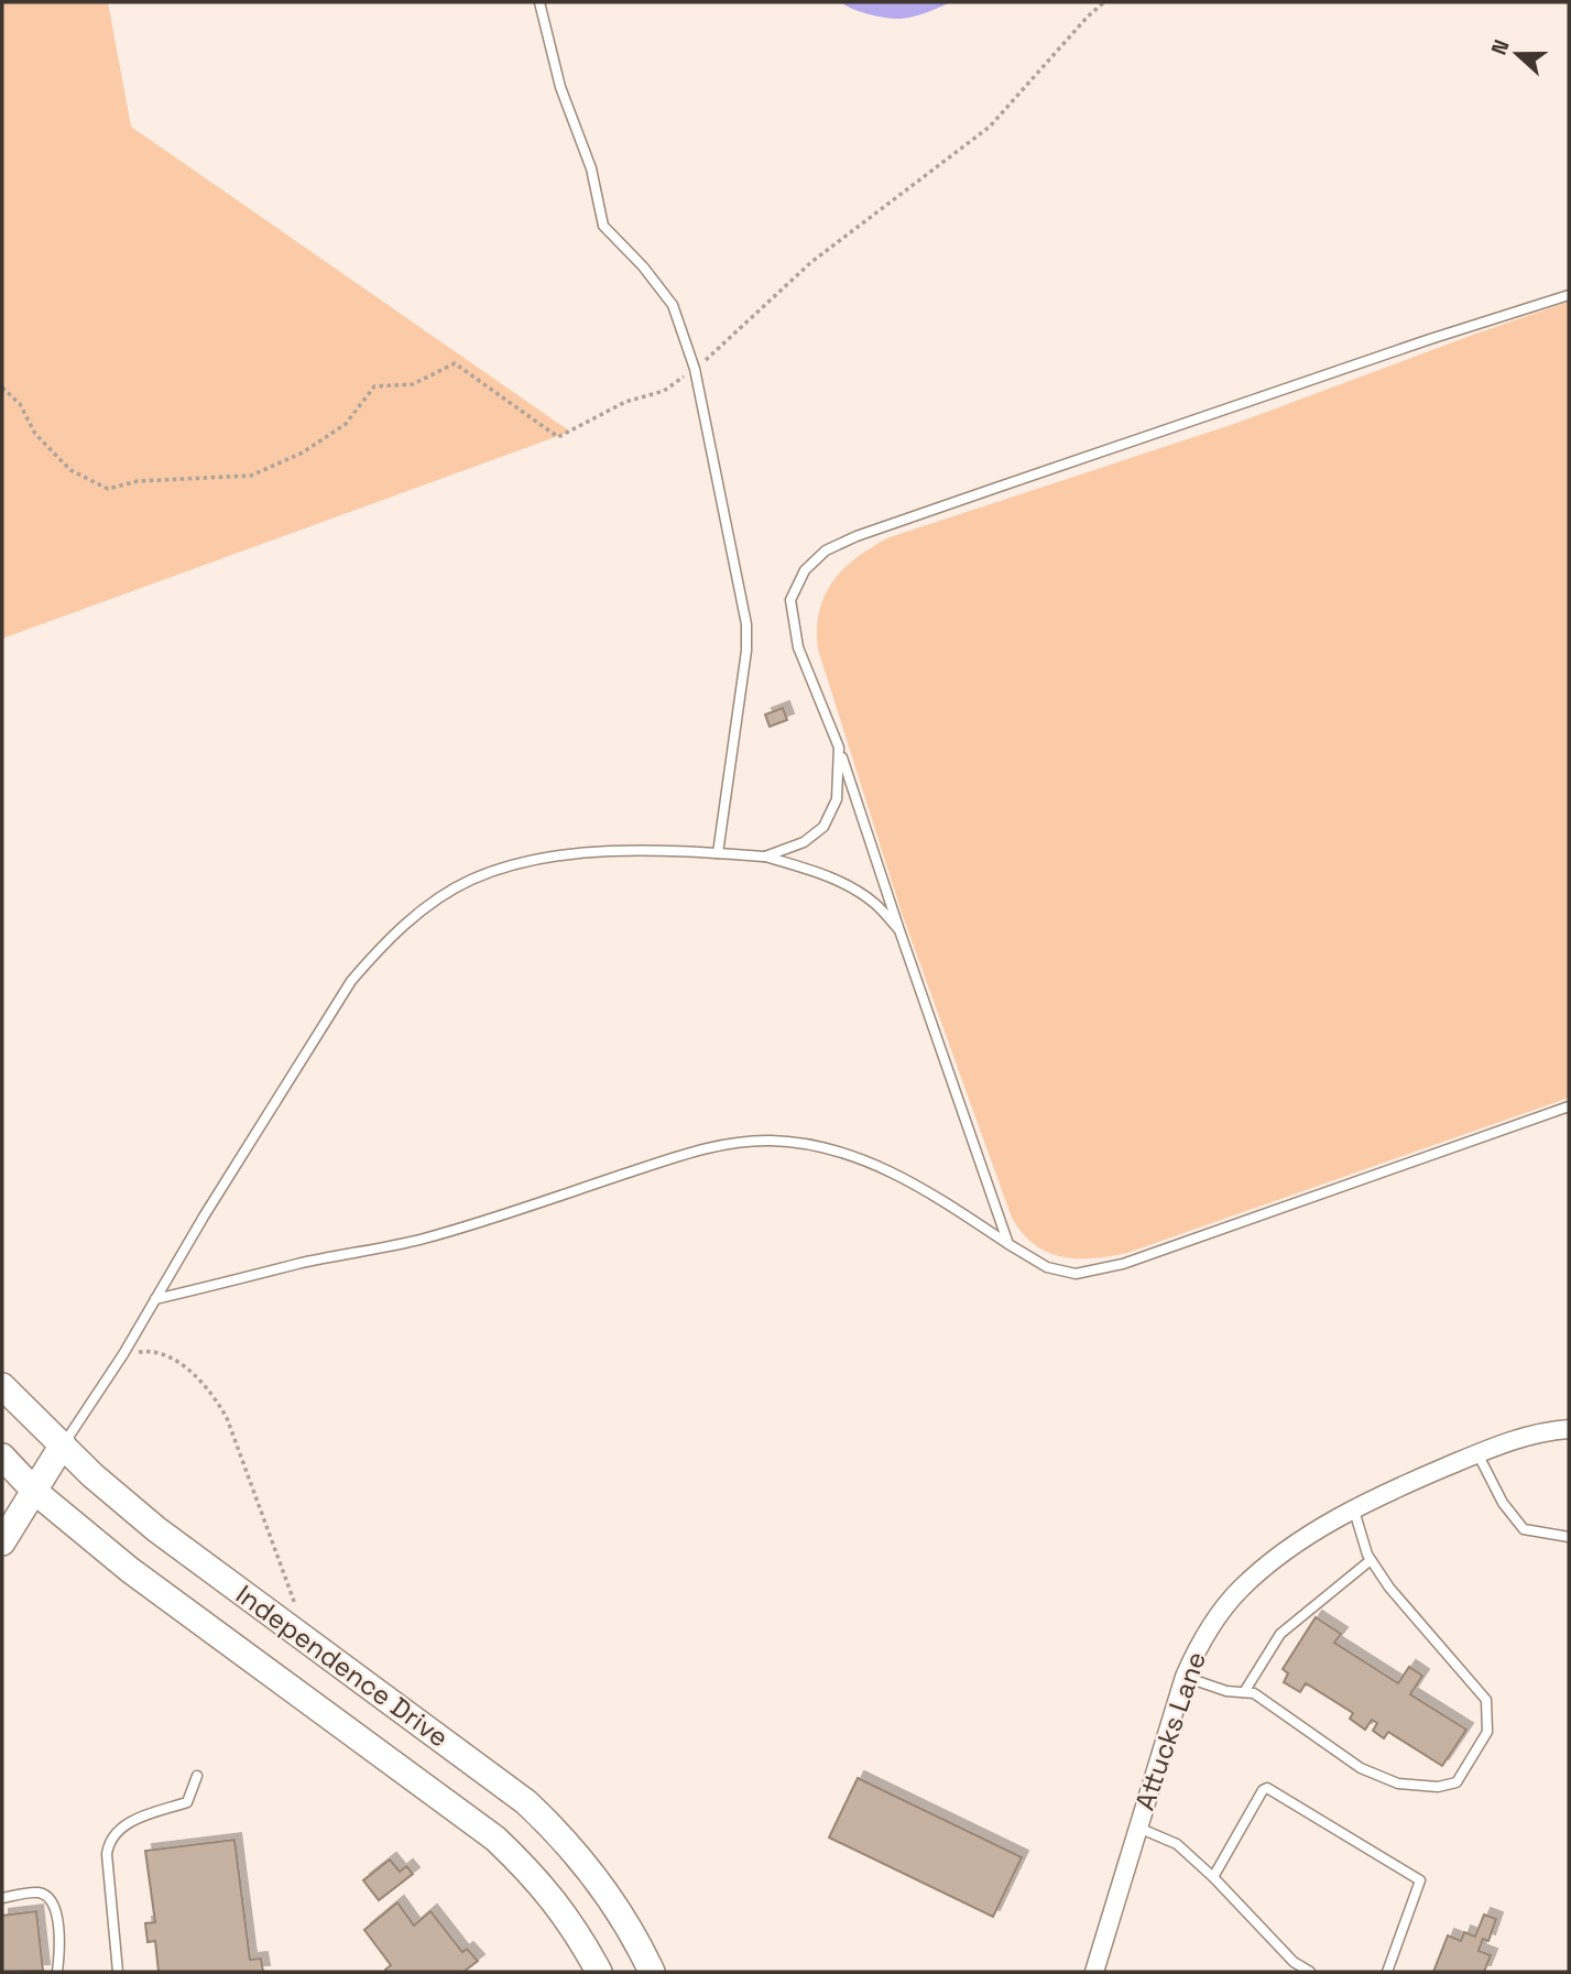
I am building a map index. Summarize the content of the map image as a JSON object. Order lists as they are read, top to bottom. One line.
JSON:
{"streets":{"street":["Independence Drive","Attucks Lane"]},"north":"left"}
